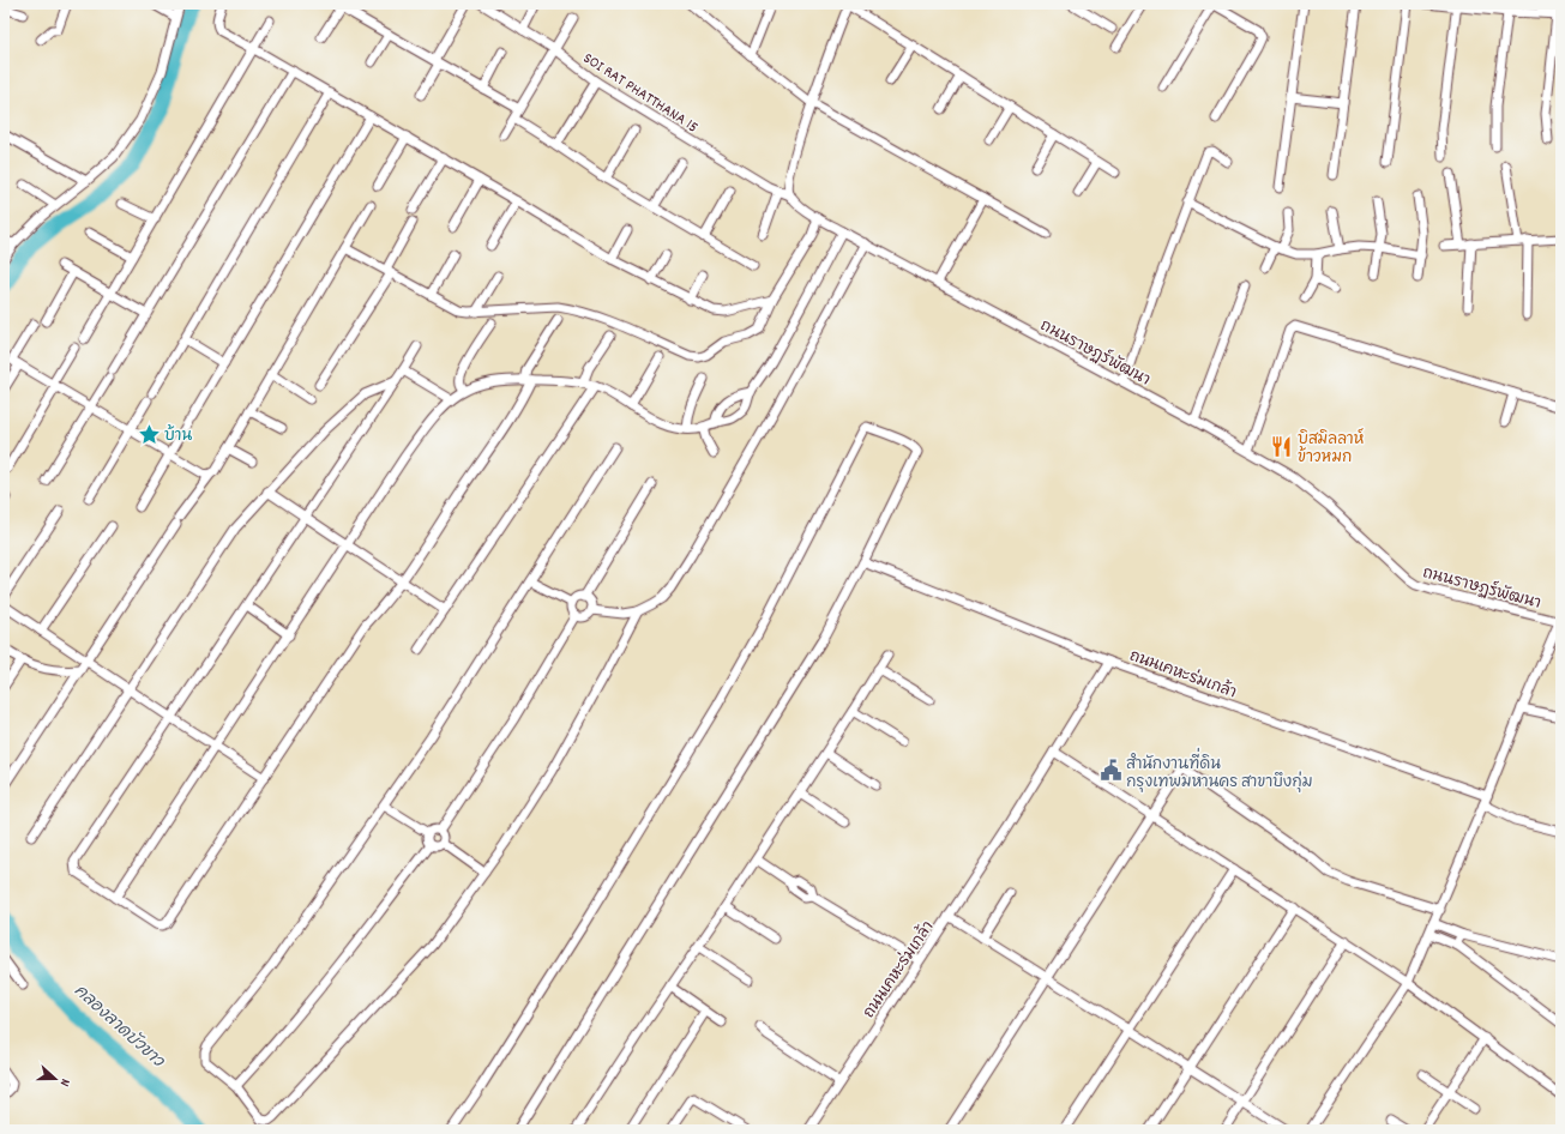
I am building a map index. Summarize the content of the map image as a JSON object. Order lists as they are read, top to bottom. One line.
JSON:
{"streets":{"street":["SOI RAT PHATTHANA 15","ถนนราษฏร์พัฒนา","ถนนเคหะร่มเกล้า"]},"crossings":[["SOI RAT PHATTHANA 15","ถนนราษฏร์พัฒนา"]],"water":["คลองลาดบัวขาว"],"places":{"place":["บ้าน"],"restaurant":["บิสมิลลาห์ ข้าวหมก"],"public building":["สำนักงานที่ดิน กรุงเทพมหานคร สาขาบึงกุ่ม"]},"north":"right"}
